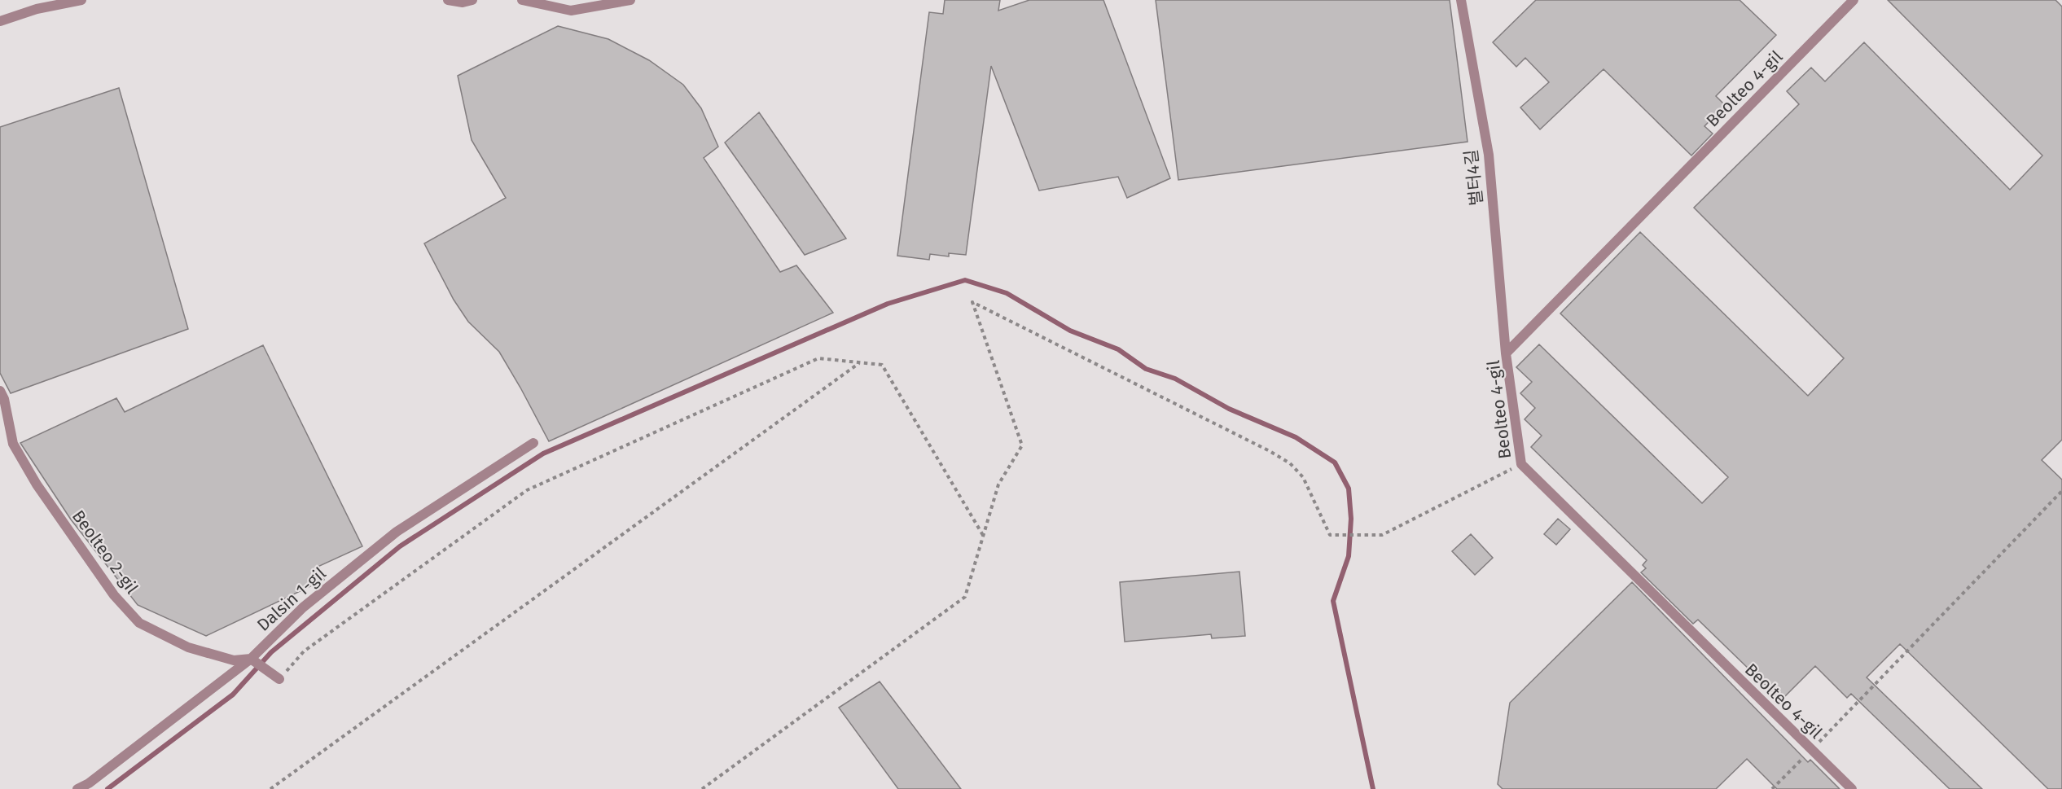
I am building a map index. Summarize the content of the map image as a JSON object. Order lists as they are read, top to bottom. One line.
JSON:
{"streets":{"street":["Beolteo 4-gil","벌터4길","Beolteo 2-gil","Dalsin 1-gil"]},"crossings":[["Beolteo 4-gil","벌터4길"],["Beolteo 2-gil","Dalsin 1-gil"]]}
